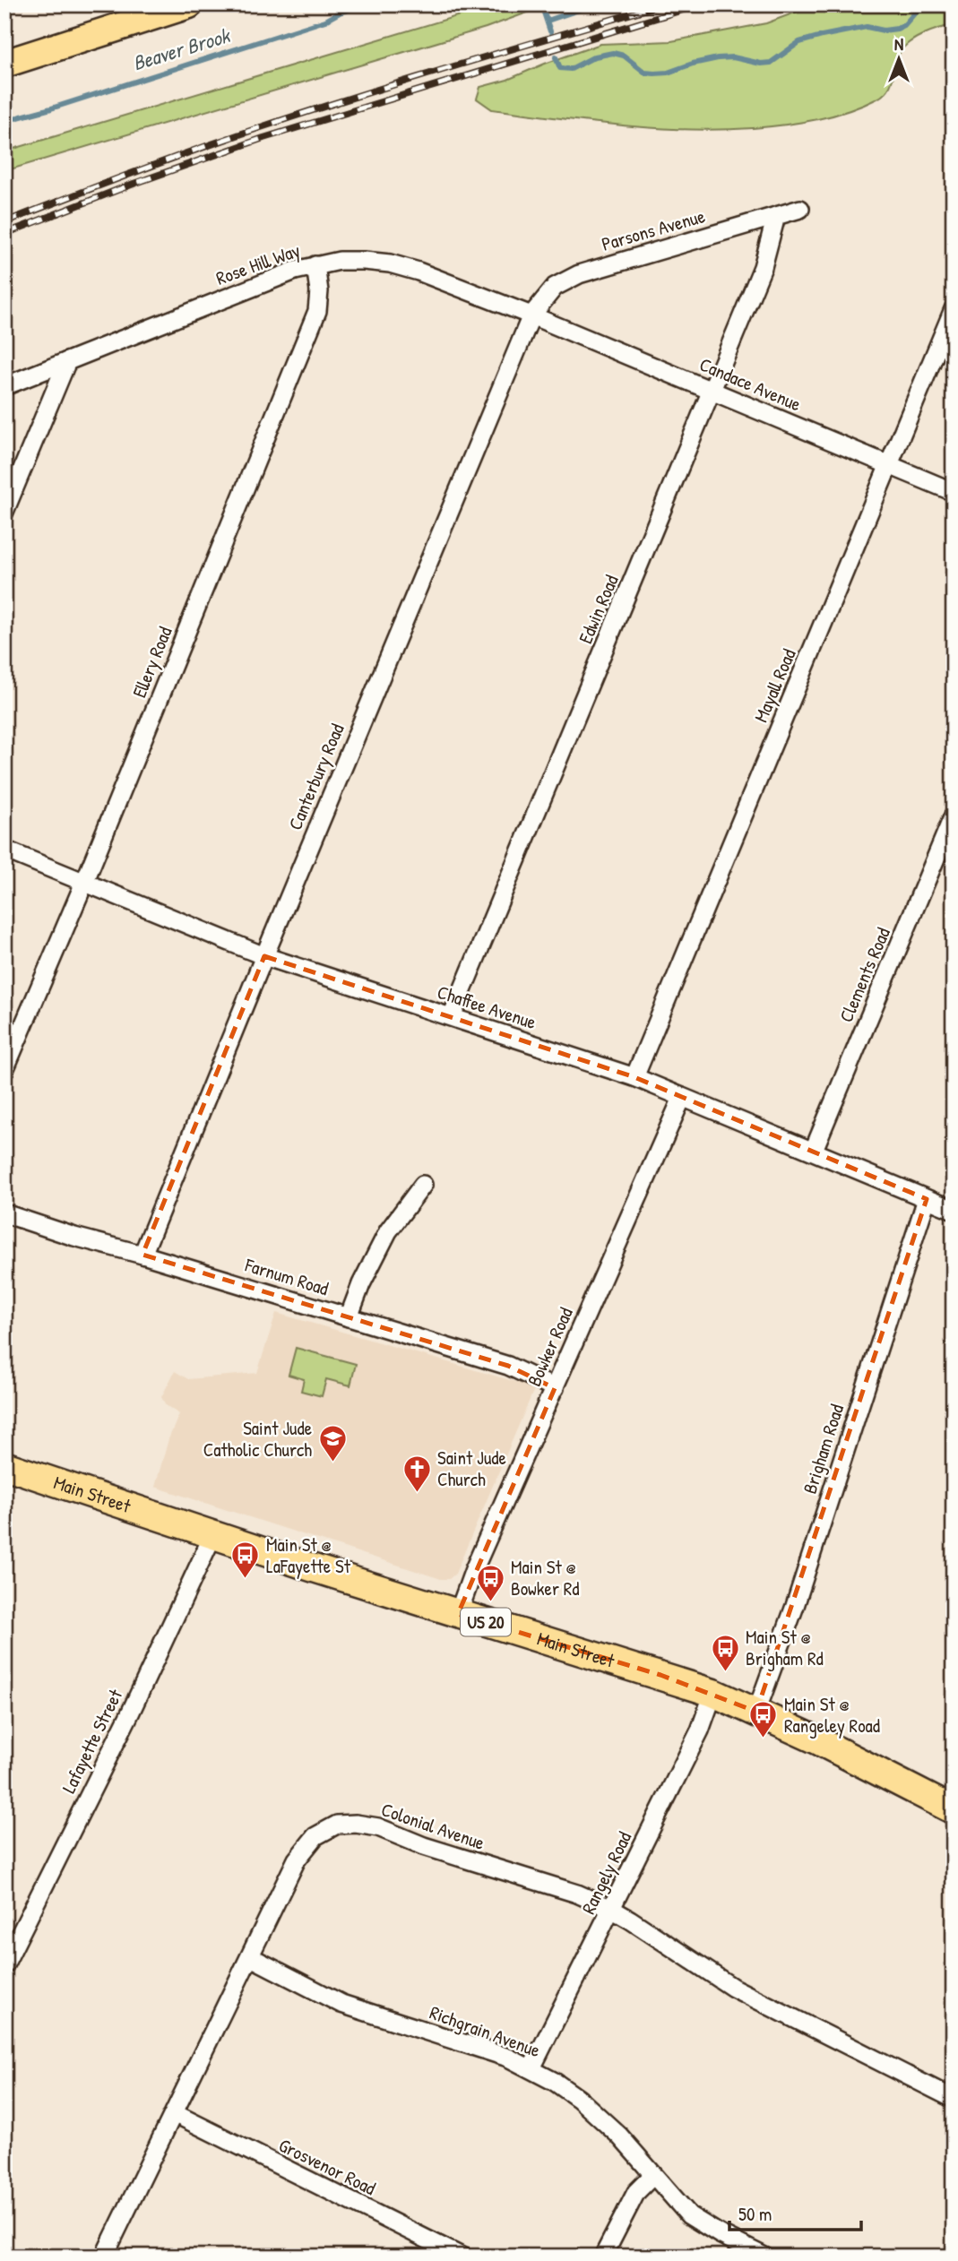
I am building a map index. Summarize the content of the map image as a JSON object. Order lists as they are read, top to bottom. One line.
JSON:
{"streets":{"main road":["Main Street","US 20"],"street":["Parsons Avenue","Rose Hill Way","Candace Avenue","Edwin Road","Ellery Road","Mayall Road","Canterbury Road","Clements Road","Chaffee Avenue","Farnum Road","Bowker Road","Brigham Road","Lafayette Street","Colonial Avenue","Rangely Road","Richgrain Avenue","Grosvenor Road"]},"crossings":[["Parsons Avenue","Rose Hill Way"],["Parsons Avenue","Candace Avenue"],["Parsons Avenue","Edwin Road"],["Parsons Avenue","Canterbury Road"],["Rose Hill Way","Candace Avenue"],["Rose Hill Way","Ellery Road"],["Rose Hill Way","Canterbury Road"],["Candace Avenue","Edwin Road"],["Candace Avenue","Mayall Road"],["Candace Avenue","Canterbury Road"],["Edwin Road","Chaffee Avenue"],["Ellery Road","Chaffee Avenue"],["Mayall Road","Chaffee Avenue"],["Canterbury Road","Chaffee Avenue"],["Canterbury Road","Farnum Road"],["Clements Road","Chaffee Avenue"],["Chaffee Avenue","Bowker Road"],["Chaffee Avenue","Brigham Road"],["Farnum Road","Bowker Road"],["Bowker Road","Main Street"],["Brigham Road","Main Street"],["Main Street","Lafayette Street"],["Main Street","Rangely Road"],["Colonial Avenue","Rangely Road"],["Colonial Avenue","Richgrain Avenue"],["Colonial Avenue","Grosvenor Road"],["Rangely Road","Richgrain Avenue"]],"water":["Beaver Brook"],"places":{"school or university":["Saint Jude Catholic Church"],"church":["Saint Jude Church"],"bus stop":["Main St @ LaFayette St","Main St @ Bowker Rd","Main St @ Brigham Rd","Main St @ Rangeley Road"]},"scale_bar":"50 m","north":"top"}
